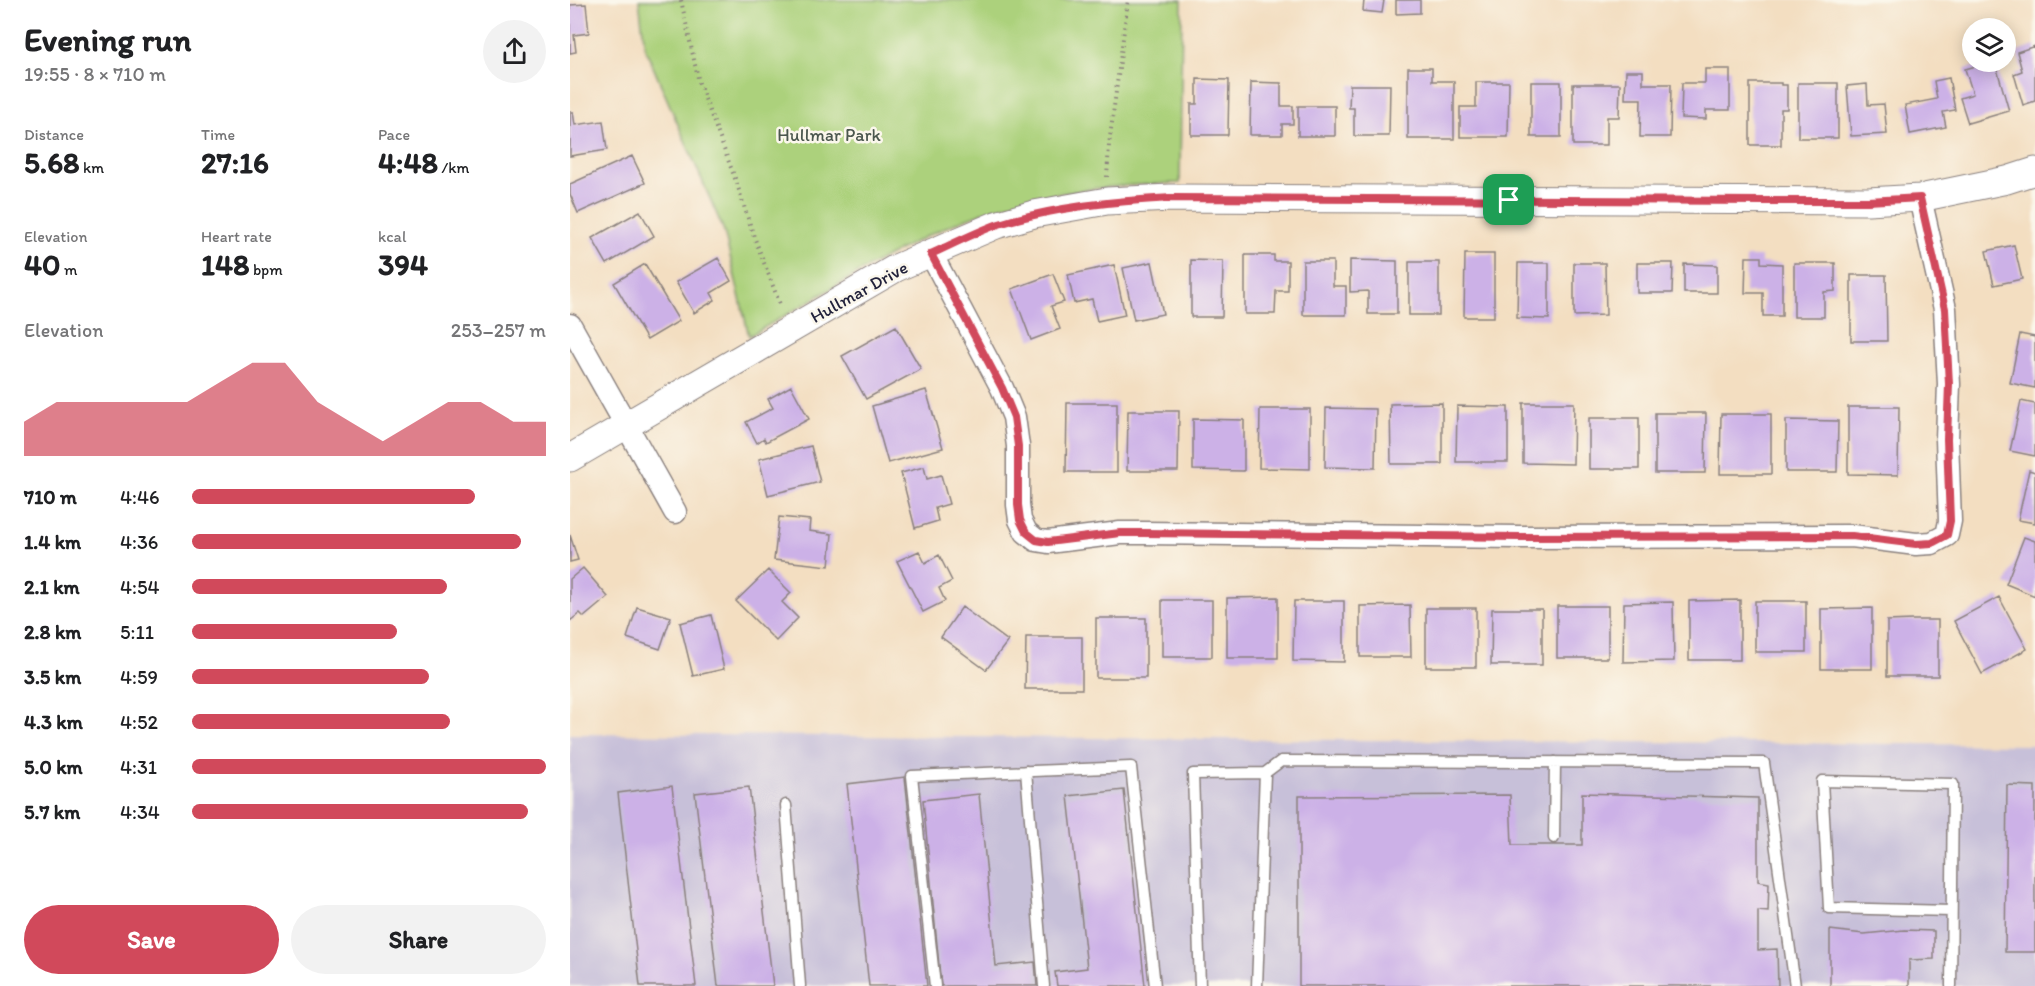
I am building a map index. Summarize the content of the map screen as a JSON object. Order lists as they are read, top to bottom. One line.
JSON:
{"streets":{"street":["Hullmar Drive"]},"parks":["Hullmar Park"],"page":{"heading":["Evening run","19:55 · 8 × 710 m"],"stats":[["Distance","5.68 km"],["Time","27:16"],["Pace","4:48 /km"],["Elevation","40 m"],["Heart rate","148 bpm"],["kcal","394"]],"chart":["Elevation","253–257 m"],"list":[{"name":"710 m","note":"4:46"},{"name":"1.4 km","note":"4:36"},{"name":"2.1 km","note":"4:54"},{"name":"2.8 km","note":"5:11"},{"name":"3.5 km","note":"4:59"},{"name":"4.3 km","note":"4:52"},{"name":"5.0 km","note":"4:31"},{"name":"5.7 km","note":"4:34"}],"buttons":["Save","Share"]}}
